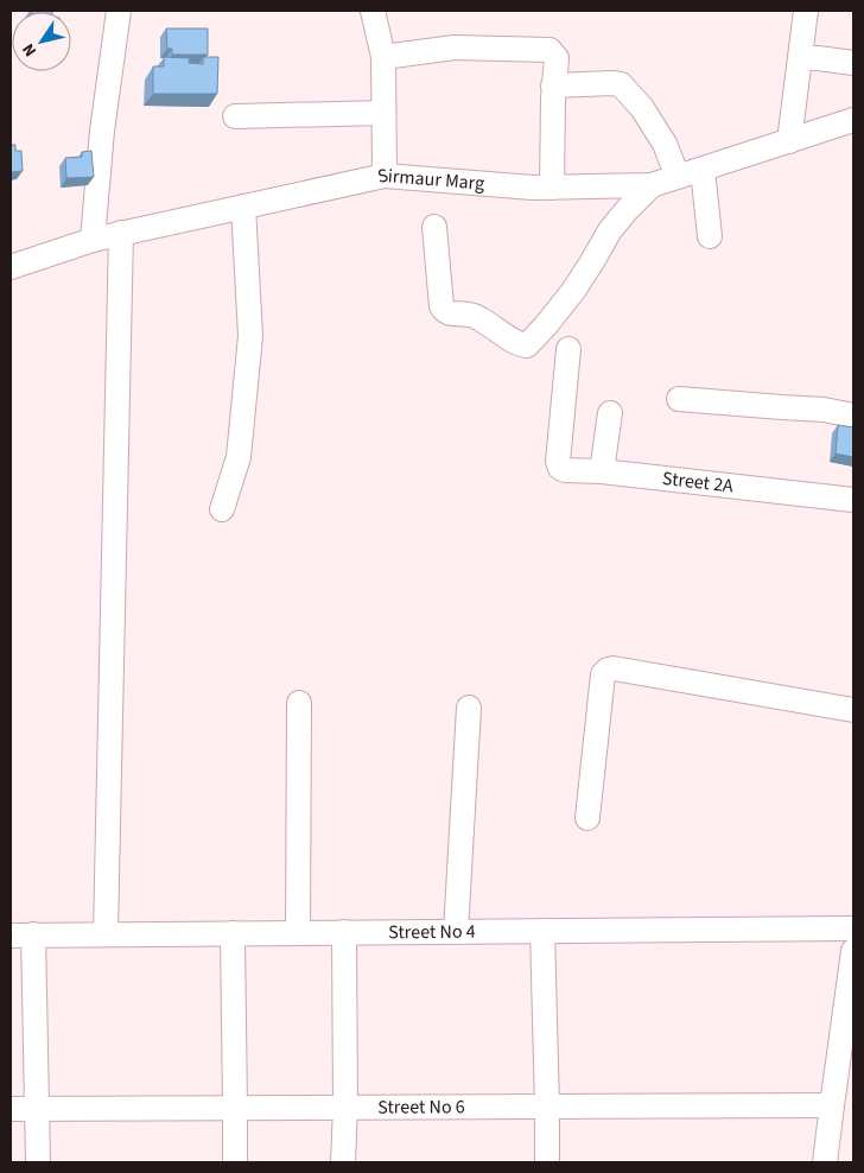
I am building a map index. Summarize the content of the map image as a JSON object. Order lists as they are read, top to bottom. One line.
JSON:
{"streets":{"street":["Sirmaur Marg","Street 2A","Street No 4","Street No 6"]},"north":"bottom left"}
